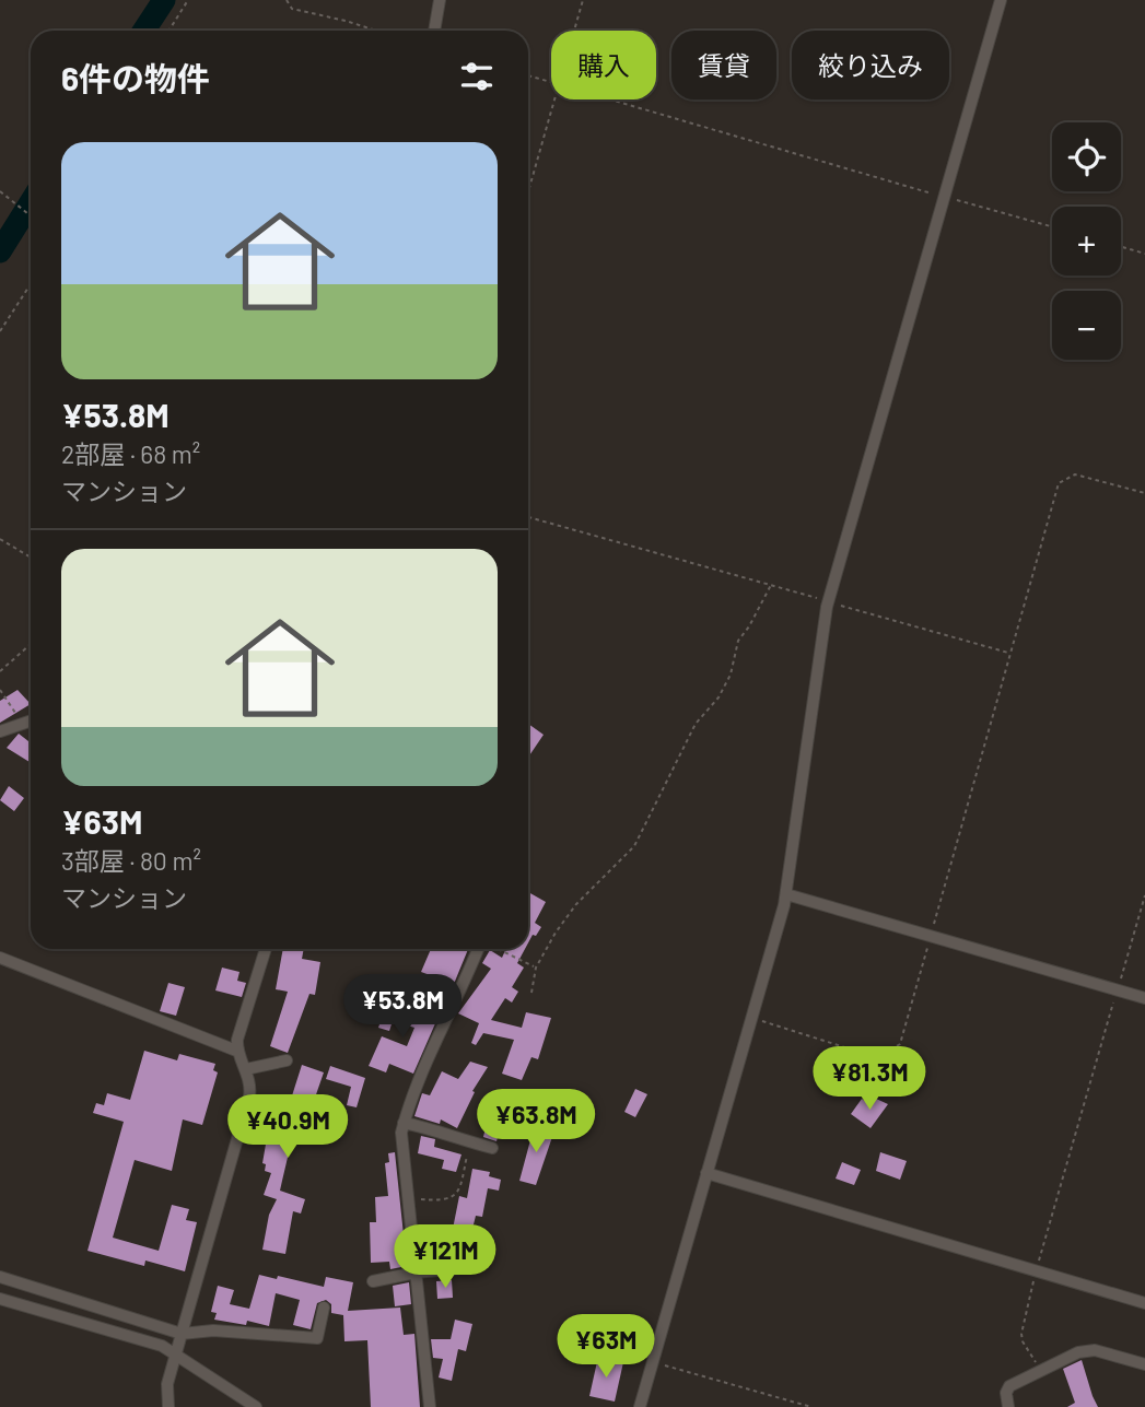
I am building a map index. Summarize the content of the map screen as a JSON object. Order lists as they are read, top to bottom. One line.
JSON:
{"page":{"chip":["購入","賃貸","絞り込み"],"heading":"6件の物件","map_buttons":["+","−"],"list":[{"name":"¥53.8M","note":"2部屋 · 68 m² · マンション"},{"name":"¥63M","note":"3部屋 · 80 m² · マンション"}],"price":["¥53.8M","¥81.3M","¥63.8M","¥40.9M","¥121M","¥63M"]}}
